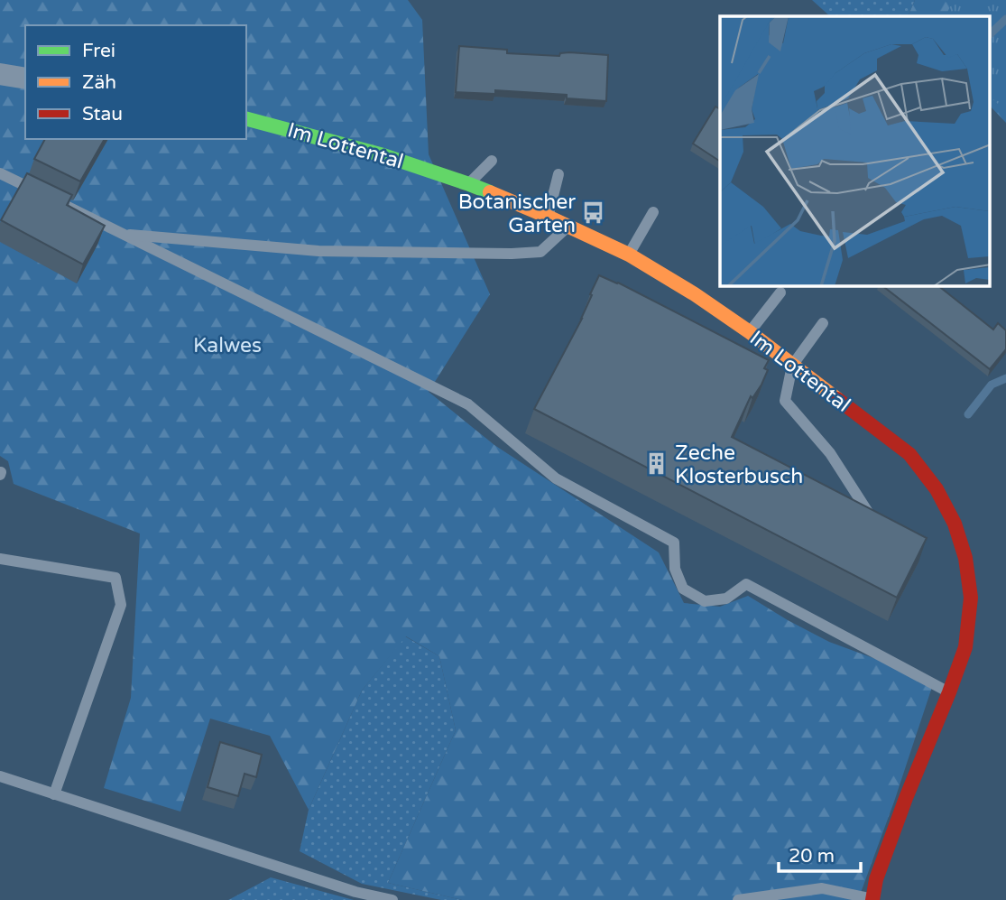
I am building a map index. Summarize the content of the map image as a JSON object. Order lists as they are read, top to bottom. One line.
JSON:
{"streets":{"street":["Im Lottental"]},"parks":["Kalwes"],"places":{"bus stop":["Botanischer Garten"],"building":["Zeche Klosterbusch"]},"legend":["Frei","Zäh","Stau"],"scale_bar":"20 m"}
